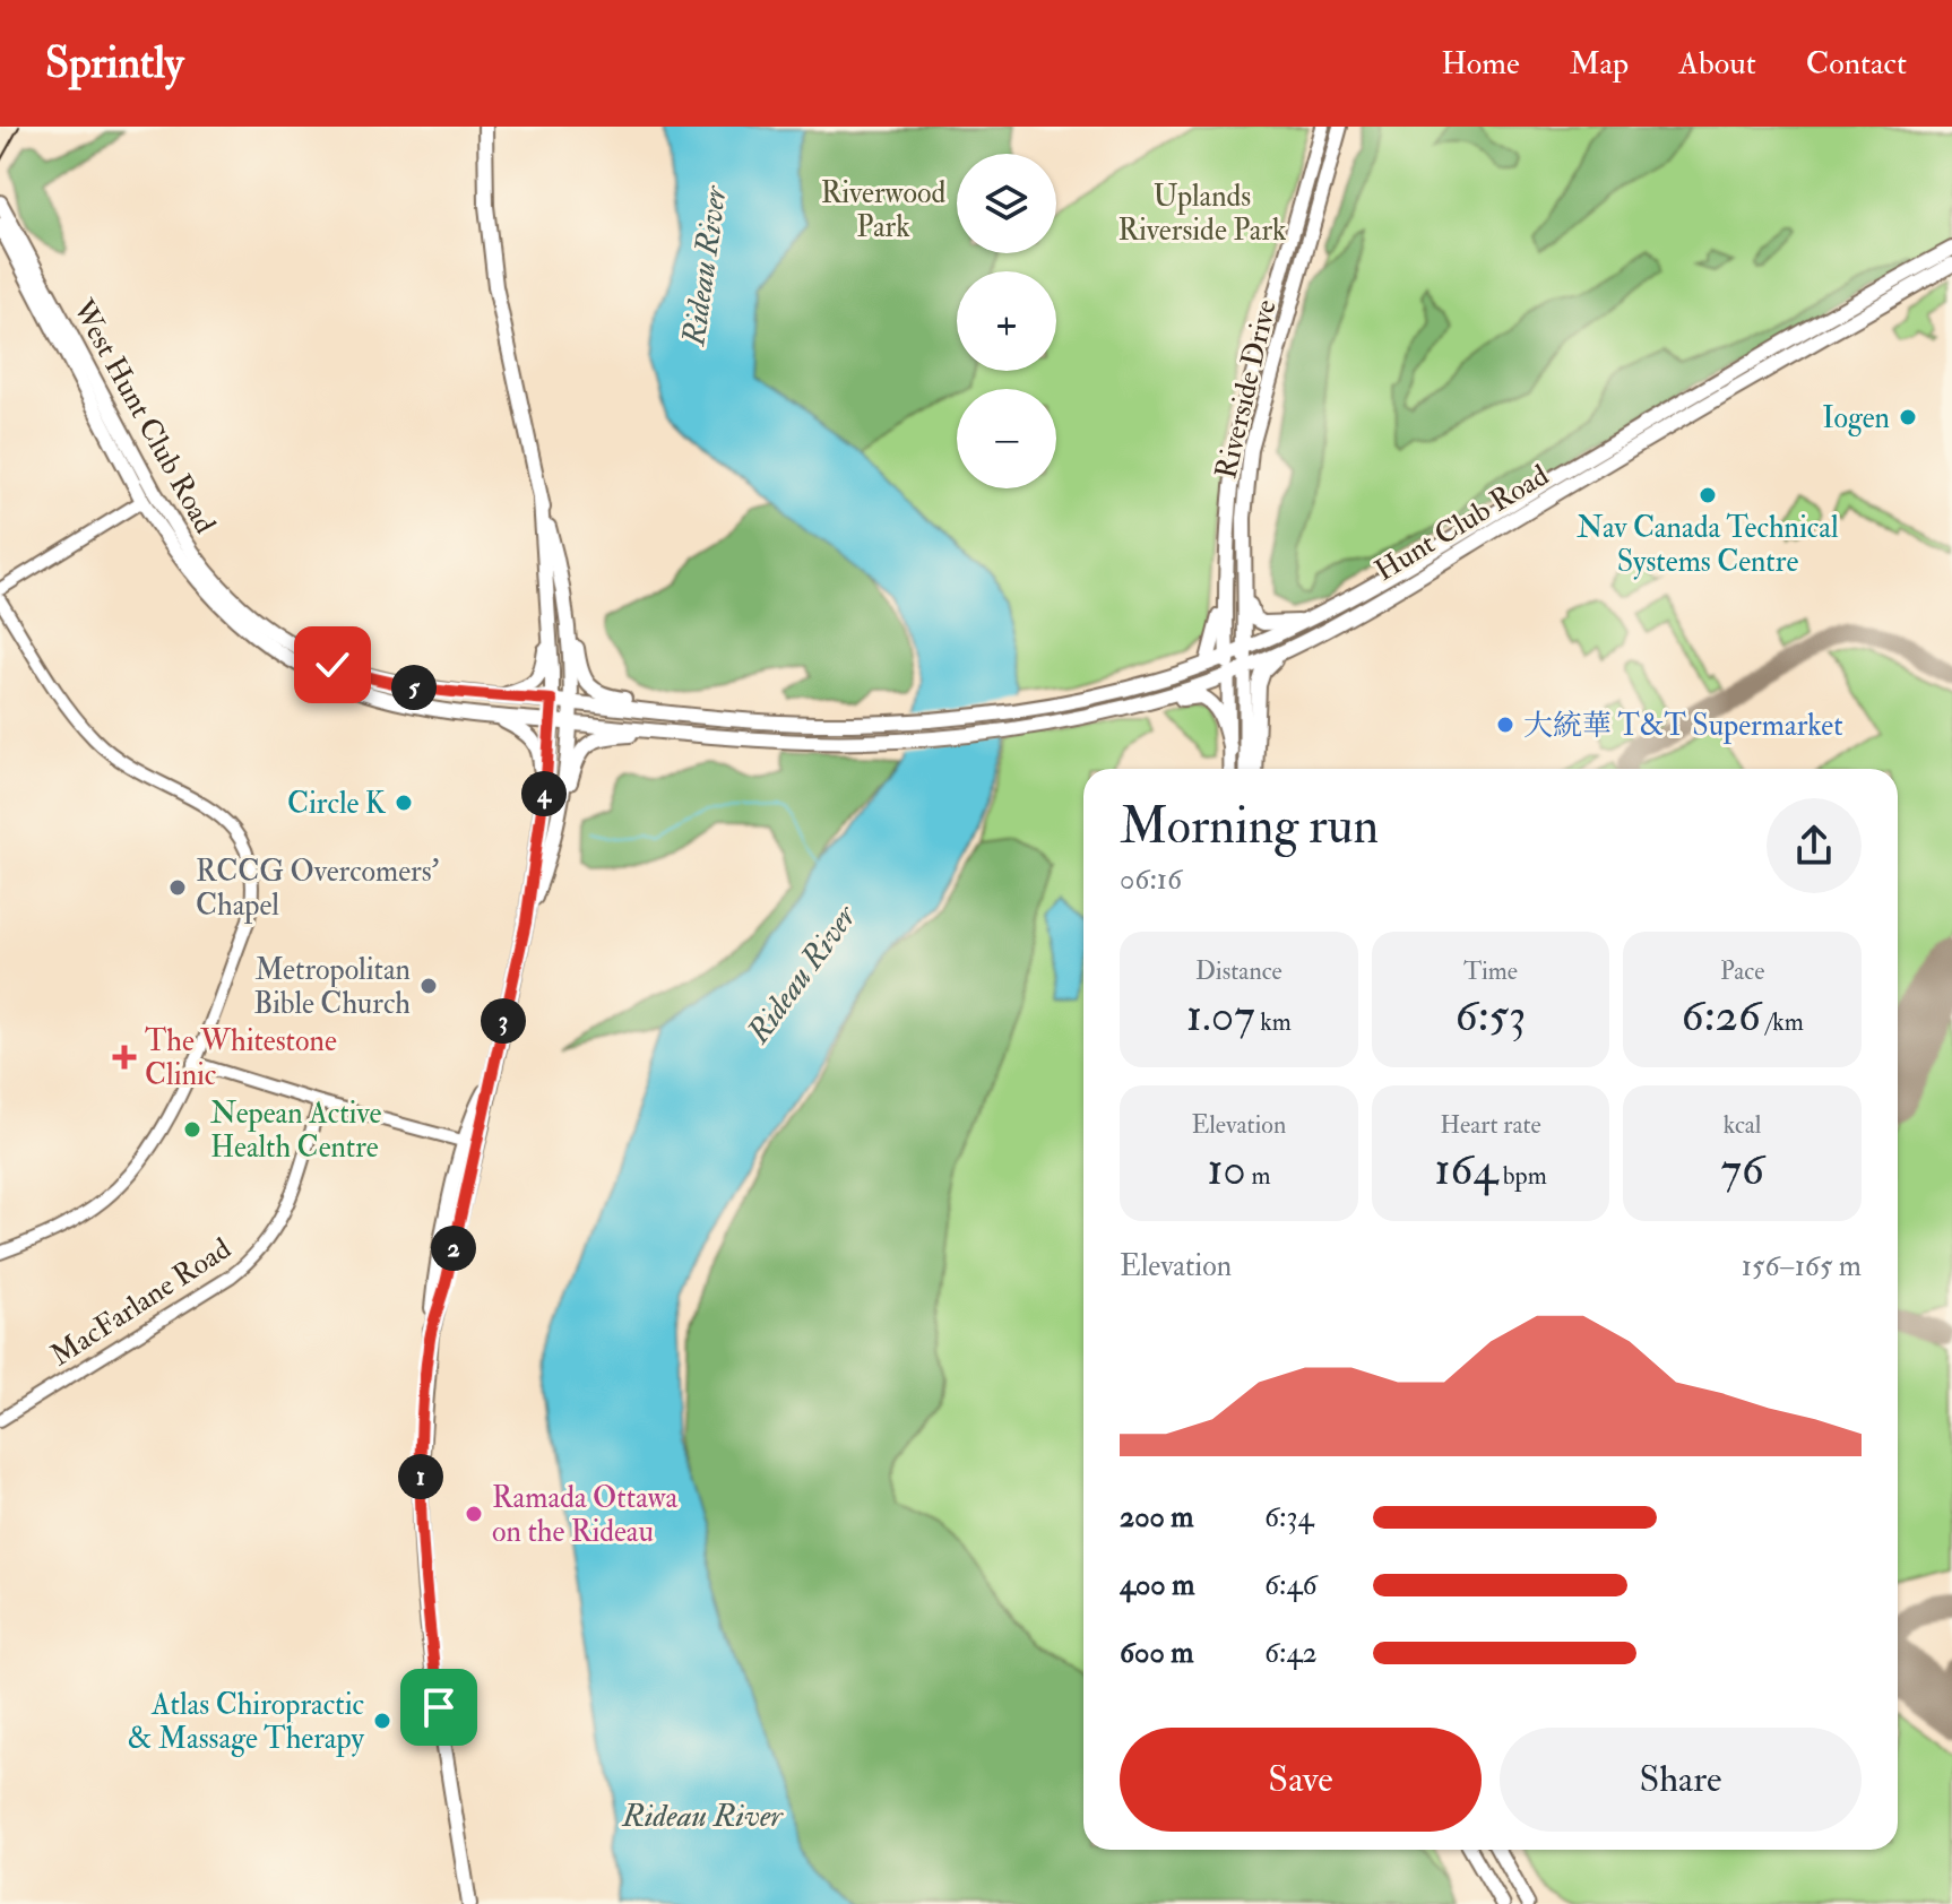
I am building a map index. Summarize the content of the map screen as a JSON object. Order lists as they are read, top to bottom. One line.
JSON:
{"streets":{"main road":["Riverside Drive","West Hunt Club Road","Hunt Club Road"],"street":["MacFarlane Road"]},"crossings":[["Riverside Drive","Hunt Club Road"],["West Hunt Club Road","Hunt Club Road"]],"water":["Rideau River"],"parks":["Riverwood Park","Uplands Riverside Park"],"places":{"other":["Iogen","Nav Canada Technical Systems Centre","大統華 T&T Supermarket","Circle K","RCCG Overcomers' Chapel","Metropolitan Bible Church","Nepean Active Health Centre","Ramada Ottawa on the Rideau","Atlas Chiropractic & Massage Therapy"],"health":["The Whitestone Clinic"]},"page":{"header":"Sprintly","nav":["Home","Map","About","Contact"],"map_buttons":["+","−"],"pins":["5","4","3","2","1"],"heading":["Morning run","06:16"],"stats":[["Distance","1.07 km"],["Time","6:53"],["Pace","6:26 /km"],["Elevation","10 m"],["Heart rate","164 bpm"],["kcal","76"]],"chart":["Elevation","156–165 m"],"list":[{"name":"200 m","note":"6:34"},{"name":"400 m","note":"6:46"},{"name":"600 m","note":"6:42"}],"buttons":["Save","Share"]}}
